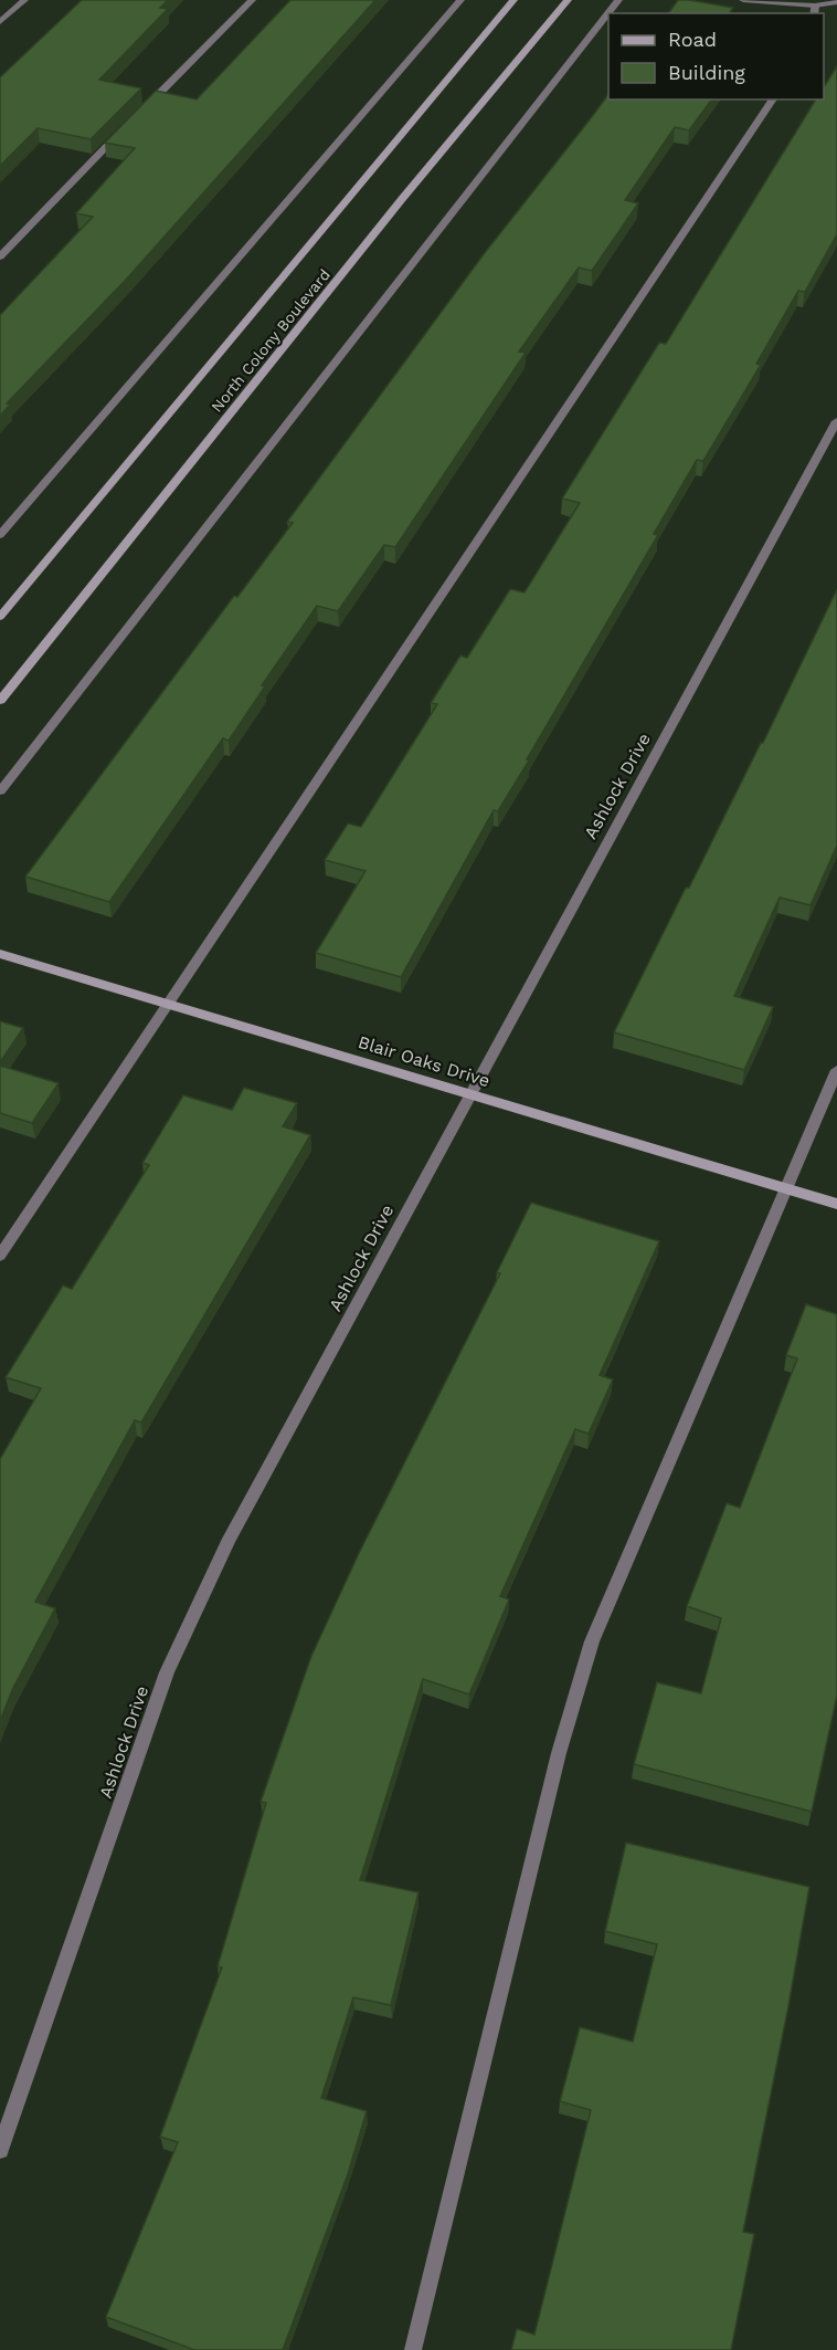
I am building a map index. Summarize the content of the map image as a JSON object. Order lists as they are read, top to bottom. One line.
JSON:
{"streets":{"main road":["North Colony Boulevard","Blair Oaks Drive"],"street":["Ashlock Drive"]},"crossings":[["Ashlock Drive","Blair Oaks Drive"]],"legend":["Road","Building"]}
